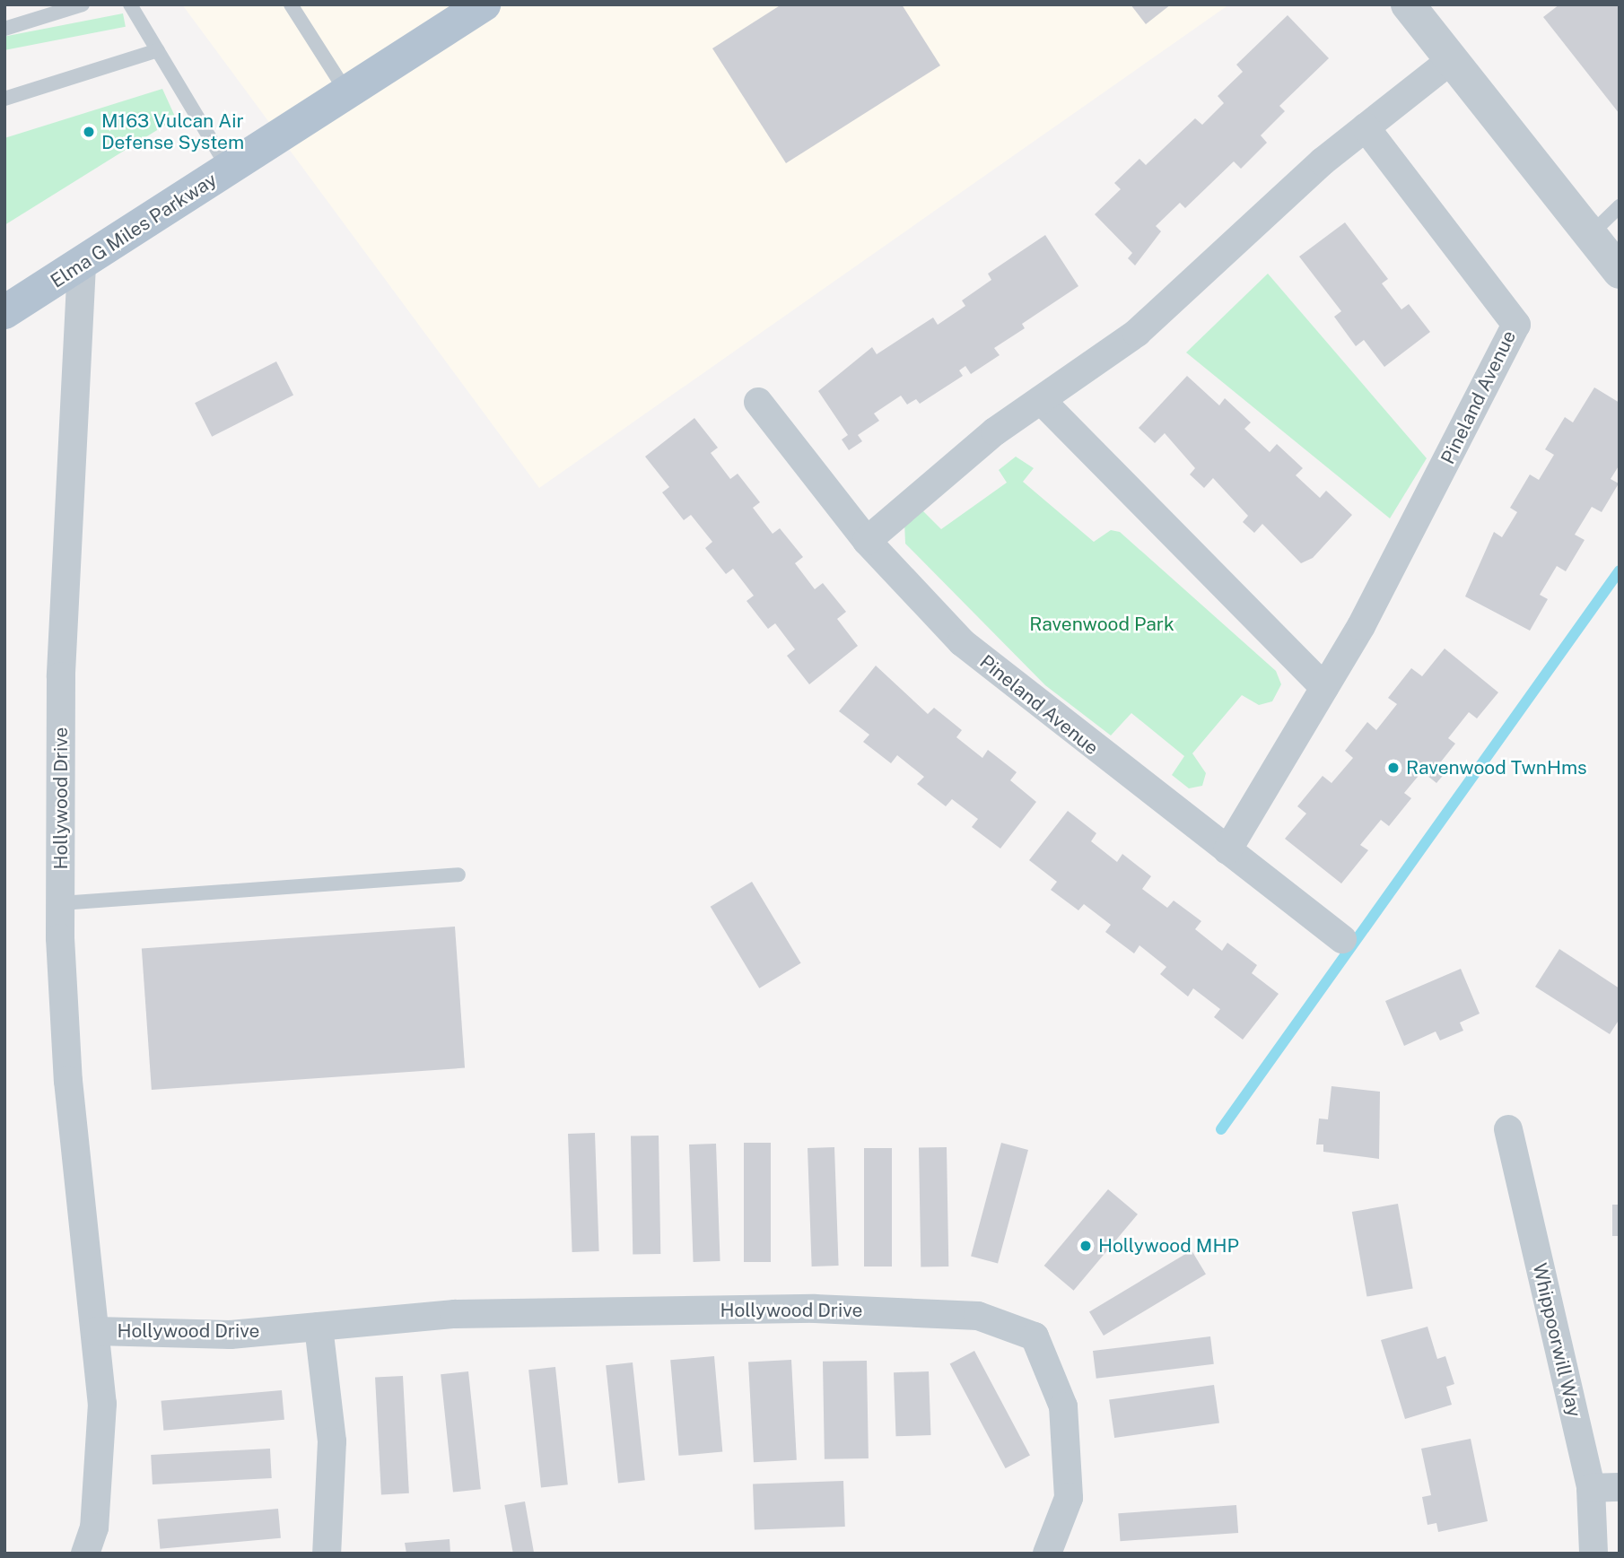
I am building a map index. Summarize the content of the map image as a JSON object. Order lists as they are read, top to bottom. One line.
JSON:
{"streets":{"main road":["Elma G Miles Parkway"],"street":["Pineland Avenue","Hollywood Drive","Whippoorwill Way"]},"crossings":[["Elma G Miles Parkway","Hollywood Drive"]],"parks":["Ravenwood Park"],"places":["M163 Vulcan Air Defense System","Ravenwood TwnHms","Hollywood MHP"]}
